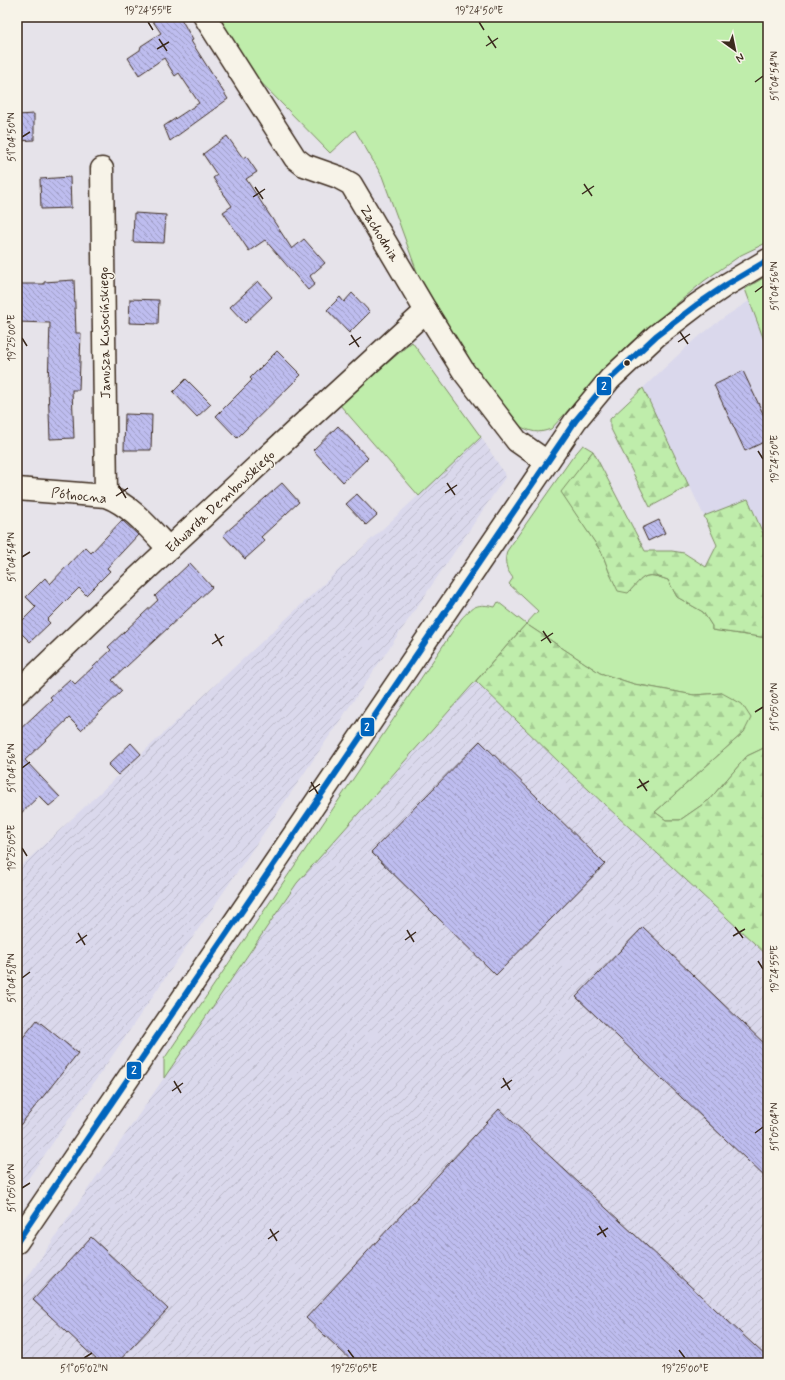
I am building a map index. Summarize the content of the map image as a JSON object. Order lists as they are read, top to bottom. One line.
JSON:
{"streets":{"street":["Zachodnia","Janusza Kusocińskiego","Północna","Edwarda Dembowskiego"]},"crossings":[["Zachodnia","Edwarda Dembowskiego"],["Janusza Kusocińskiego","Północna"],["Północna","Edwarda Dembowskiego"]],"lines":["transit line 2"],"north":"bottom right","coordinates":["19°24'55\"E","19°24'50\"E","51°04'54\"N","51°04'50\"N","51°04'56\"N","19°25'00\"E","51°05'00\"N","19°25'05\"E","51°04'58\"N","51°05'04\"N","51°05'02\"N"]}
